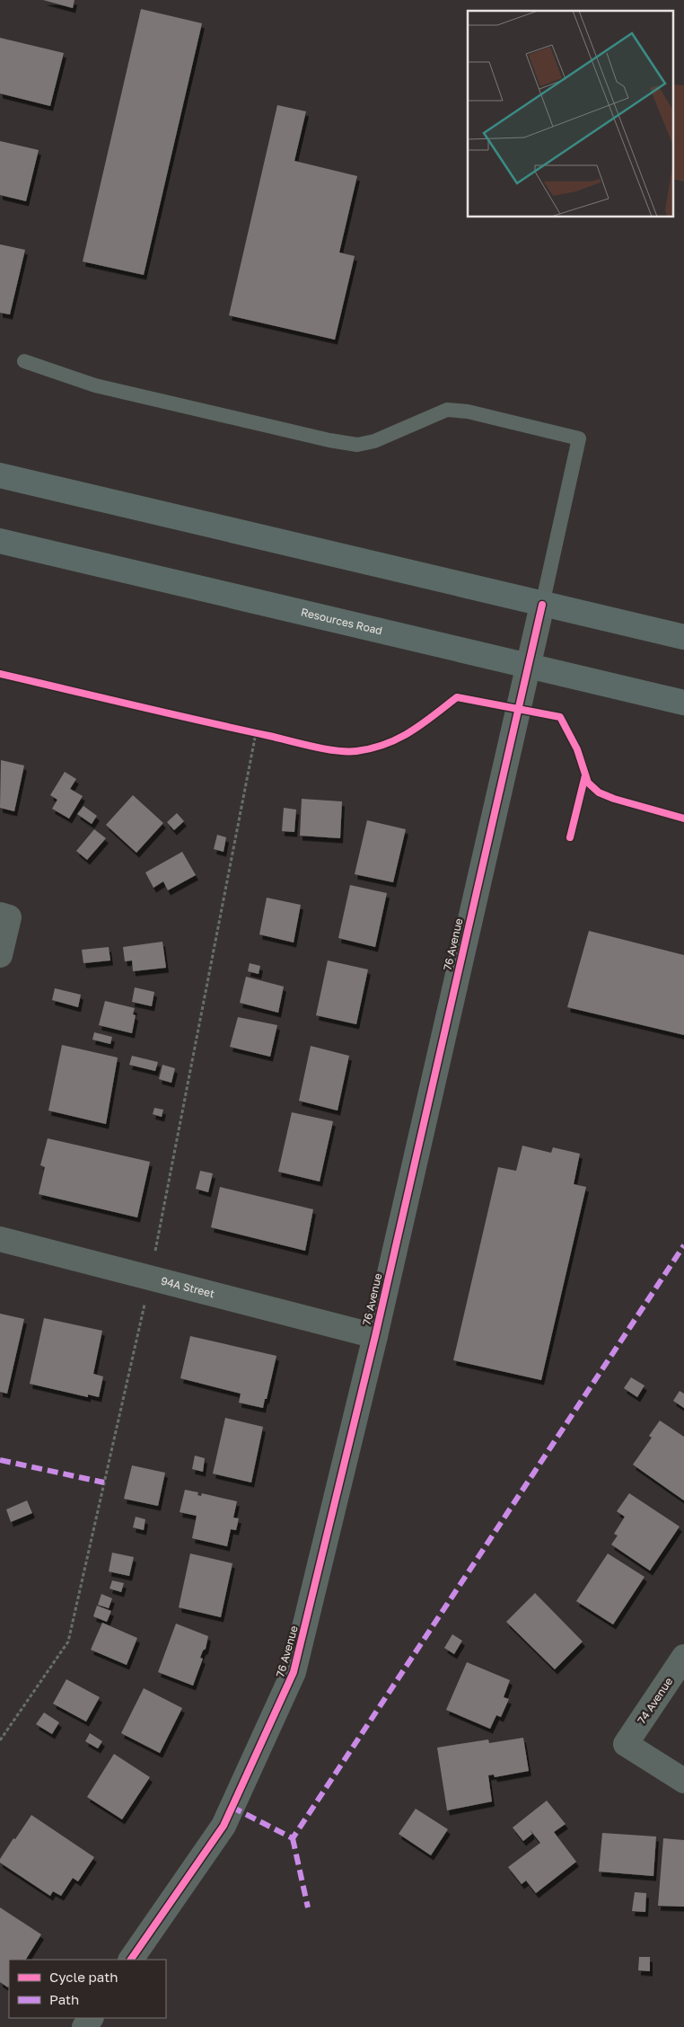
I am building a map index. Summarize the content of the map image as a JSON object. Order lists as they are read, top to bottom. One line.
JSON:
{"streets":{"main road":["Resources Road"],"street":["76 Avenue","94A Street","74 Avenue"]},"crossings":[["Resources Road","76 Avenue"],["76 Avenue","94A Street"]],"legend":["Cycle path","Path"]}
